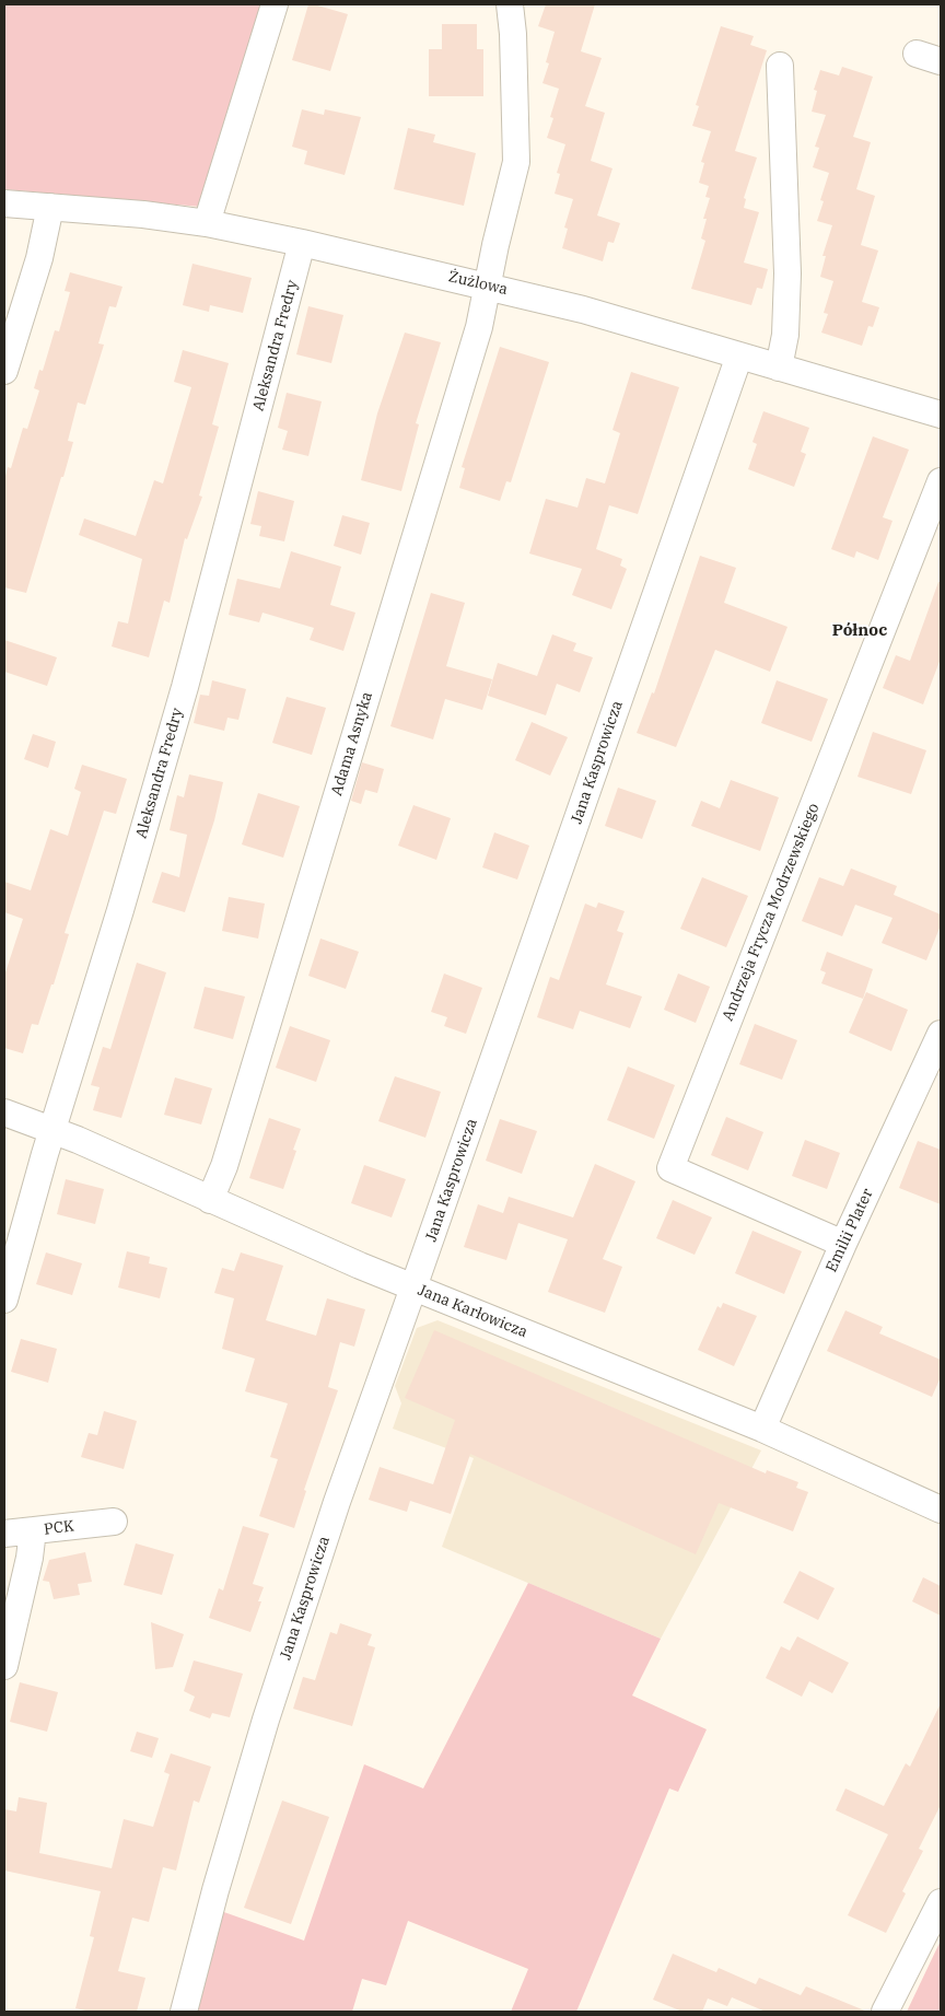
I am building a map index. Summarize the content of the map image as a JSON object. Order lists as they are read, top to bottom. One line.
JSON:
{"streets":{"street":["Żużlowa","Aleksandra Fredry","Adama Asnyka","Jana Kasprowicza","Andrzeja Frycza Modrzewskiego","Emilii Plater","Jana Karłowicza","PCK"]},"crossings":[["Żużlowa","Aleksandra Fredry"],["Żużlowa","Adama Asnyka"],["Żużlowa","Jana Kasprowicza"],["Aleksandra Fredry","Jana Karłowicza"],["Adama Asnyka","Jana Karłowicza"],["Jana Kasprowicza","Jana Karłowicza"],["Andrzeja Frycza Modrzewskiego","Emilii Plater"],["Emilii Plater","Jana Karłowicza"]],"districts":["Północ"]}
